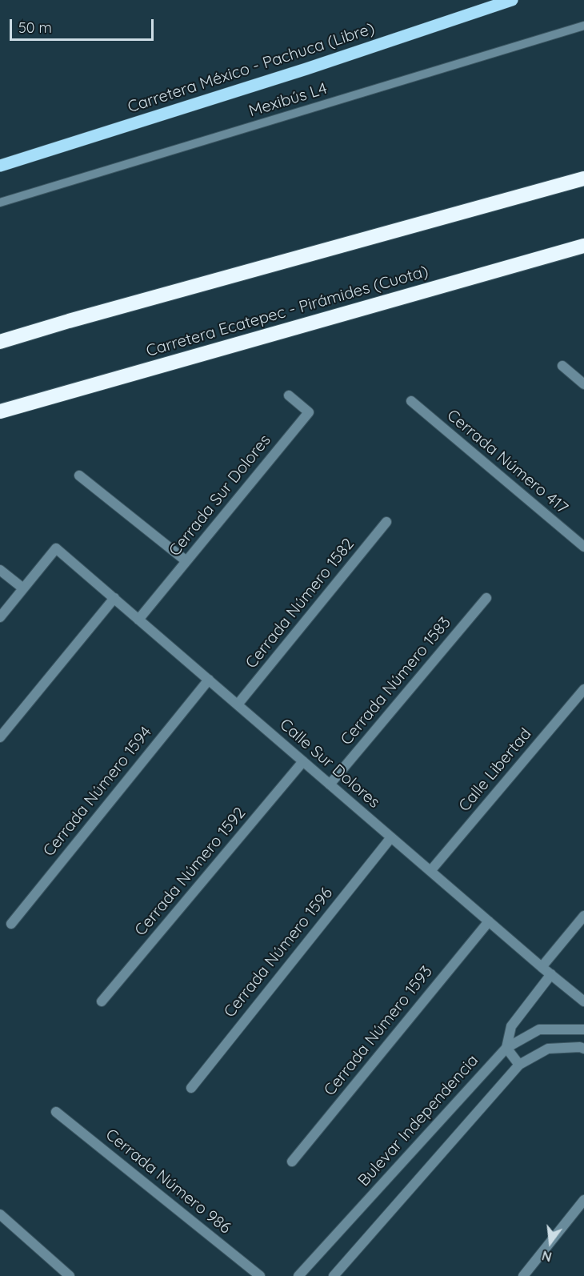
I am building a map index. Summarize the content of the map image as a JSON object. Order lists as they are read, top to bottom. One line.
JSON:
{"streets":{"highway":["Carretera Ecatepec - Pirámides (Cuota)"],"main road":["Carretera México - Pachuca (Libre)"],"street":["Cerrada Número 417","Cerrada Sur Dolores","Cerrada Número 1582","Cerrada Número 1583","Calle Sur Dolores","Calle Libertad","Cerrada Número 1594","Cerrada Número 1592","Cerrada Número 1596","Cerrada Número 1593","Bulevar Independencia","Cerrada Número 986"],"lane":["Mexibús L4"]},"crossings":[["Cerrada Sur Dolores","Calle Sur Dolores"],["Cerrada Número 1582","Calle Sur Dolores"],["Cerrada Número 1583","Calle Sur Dolores"],["Calle Sur Dolores","Calle Libertad"],["Calle Sur Dolores","Cerrada Número 1594"],["Calle Sur Dolores","Cerrada Número 1592"],["Calle Sur Dolores","Cerrada Número 1596"],["Calle Sur Dolores","Cerrada Número 1593"]],"scale_bar":"50 m","north":"bottom"}
